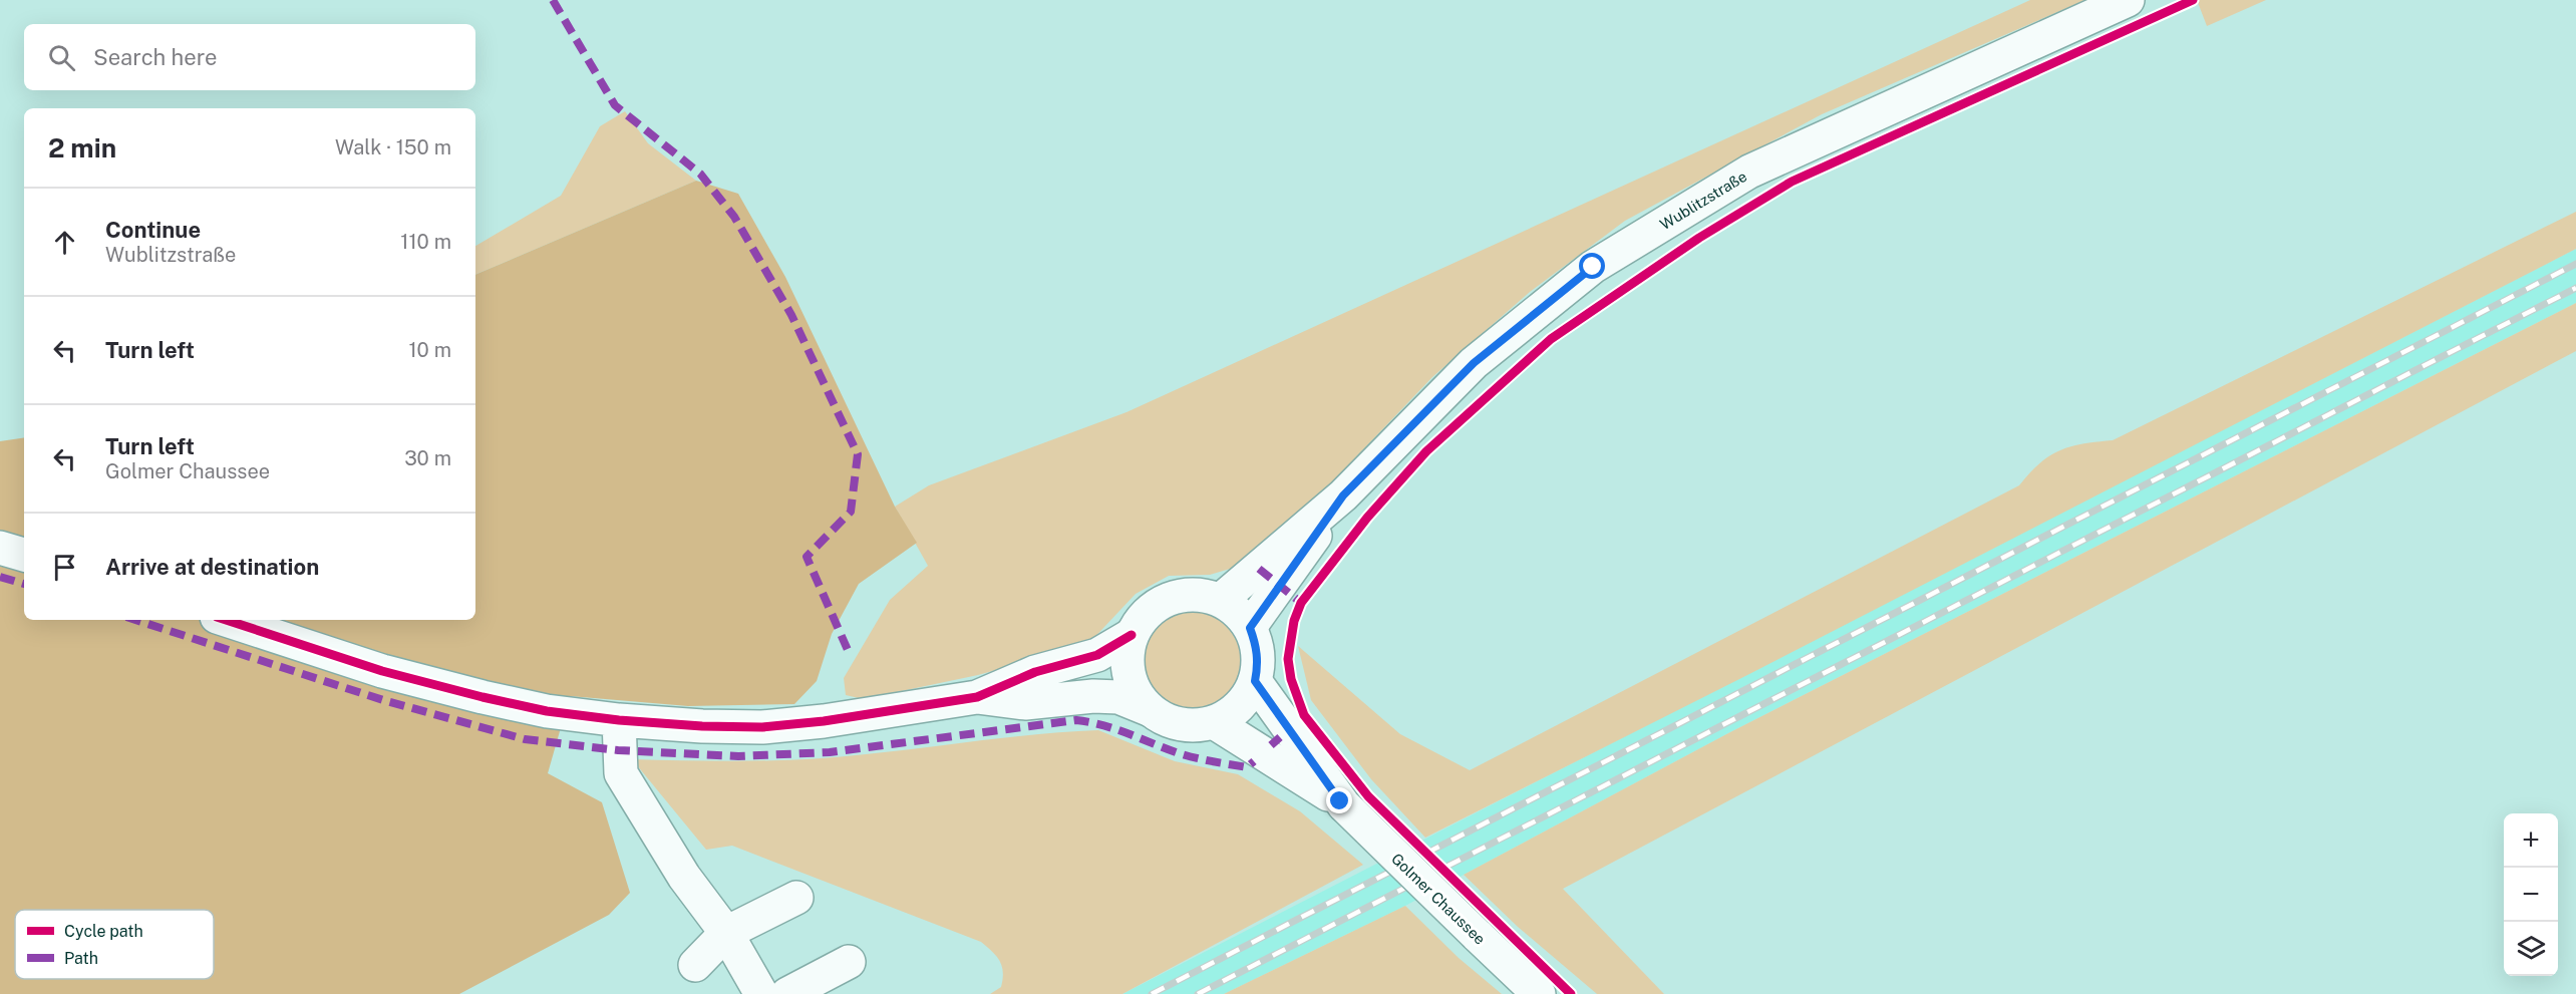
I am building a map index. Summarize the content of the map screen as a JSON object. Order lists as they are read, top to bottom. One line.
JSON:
{"streets":{"main road":["Wublitzstraße","Golmer Chaussee"]},"crossings":[["Wublitzstraße","Golmer Chaussee"]],"legend":["Cycle path","Path"],"page":{"search":"Search here","heading":["2 min","Walk · 150 m"],"list":[["Continue","Wublitzstraße","110 m"],["Turn left","10 m"],["Turn left","Golmer Chaussee","30 m"],"Arrive at destination"],"map_buttons":["+","−"]}}
